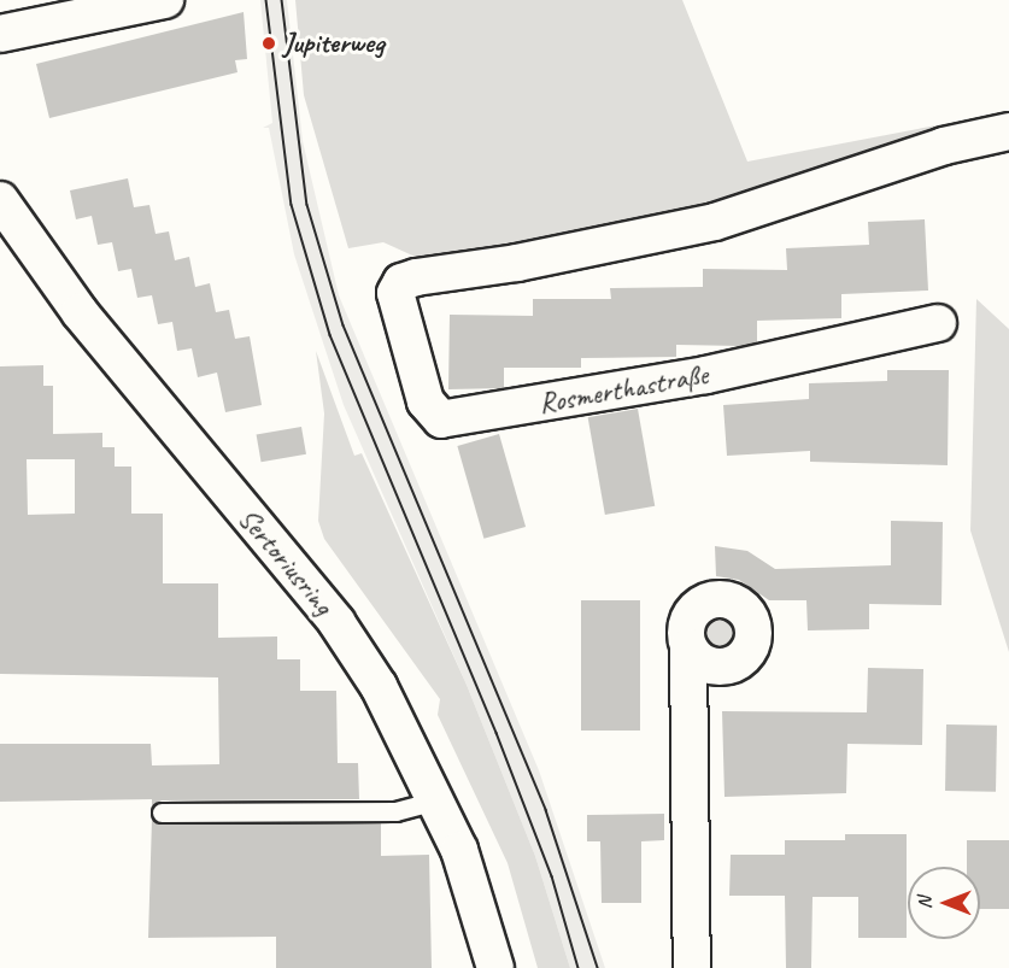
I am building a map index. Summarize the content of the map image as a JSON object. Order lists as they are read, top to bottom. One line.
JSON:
{"streets":{"street":["Rosmerthastraße","Sertoriusring"]},"places":["Jupiterweg"],"north":"left"}
